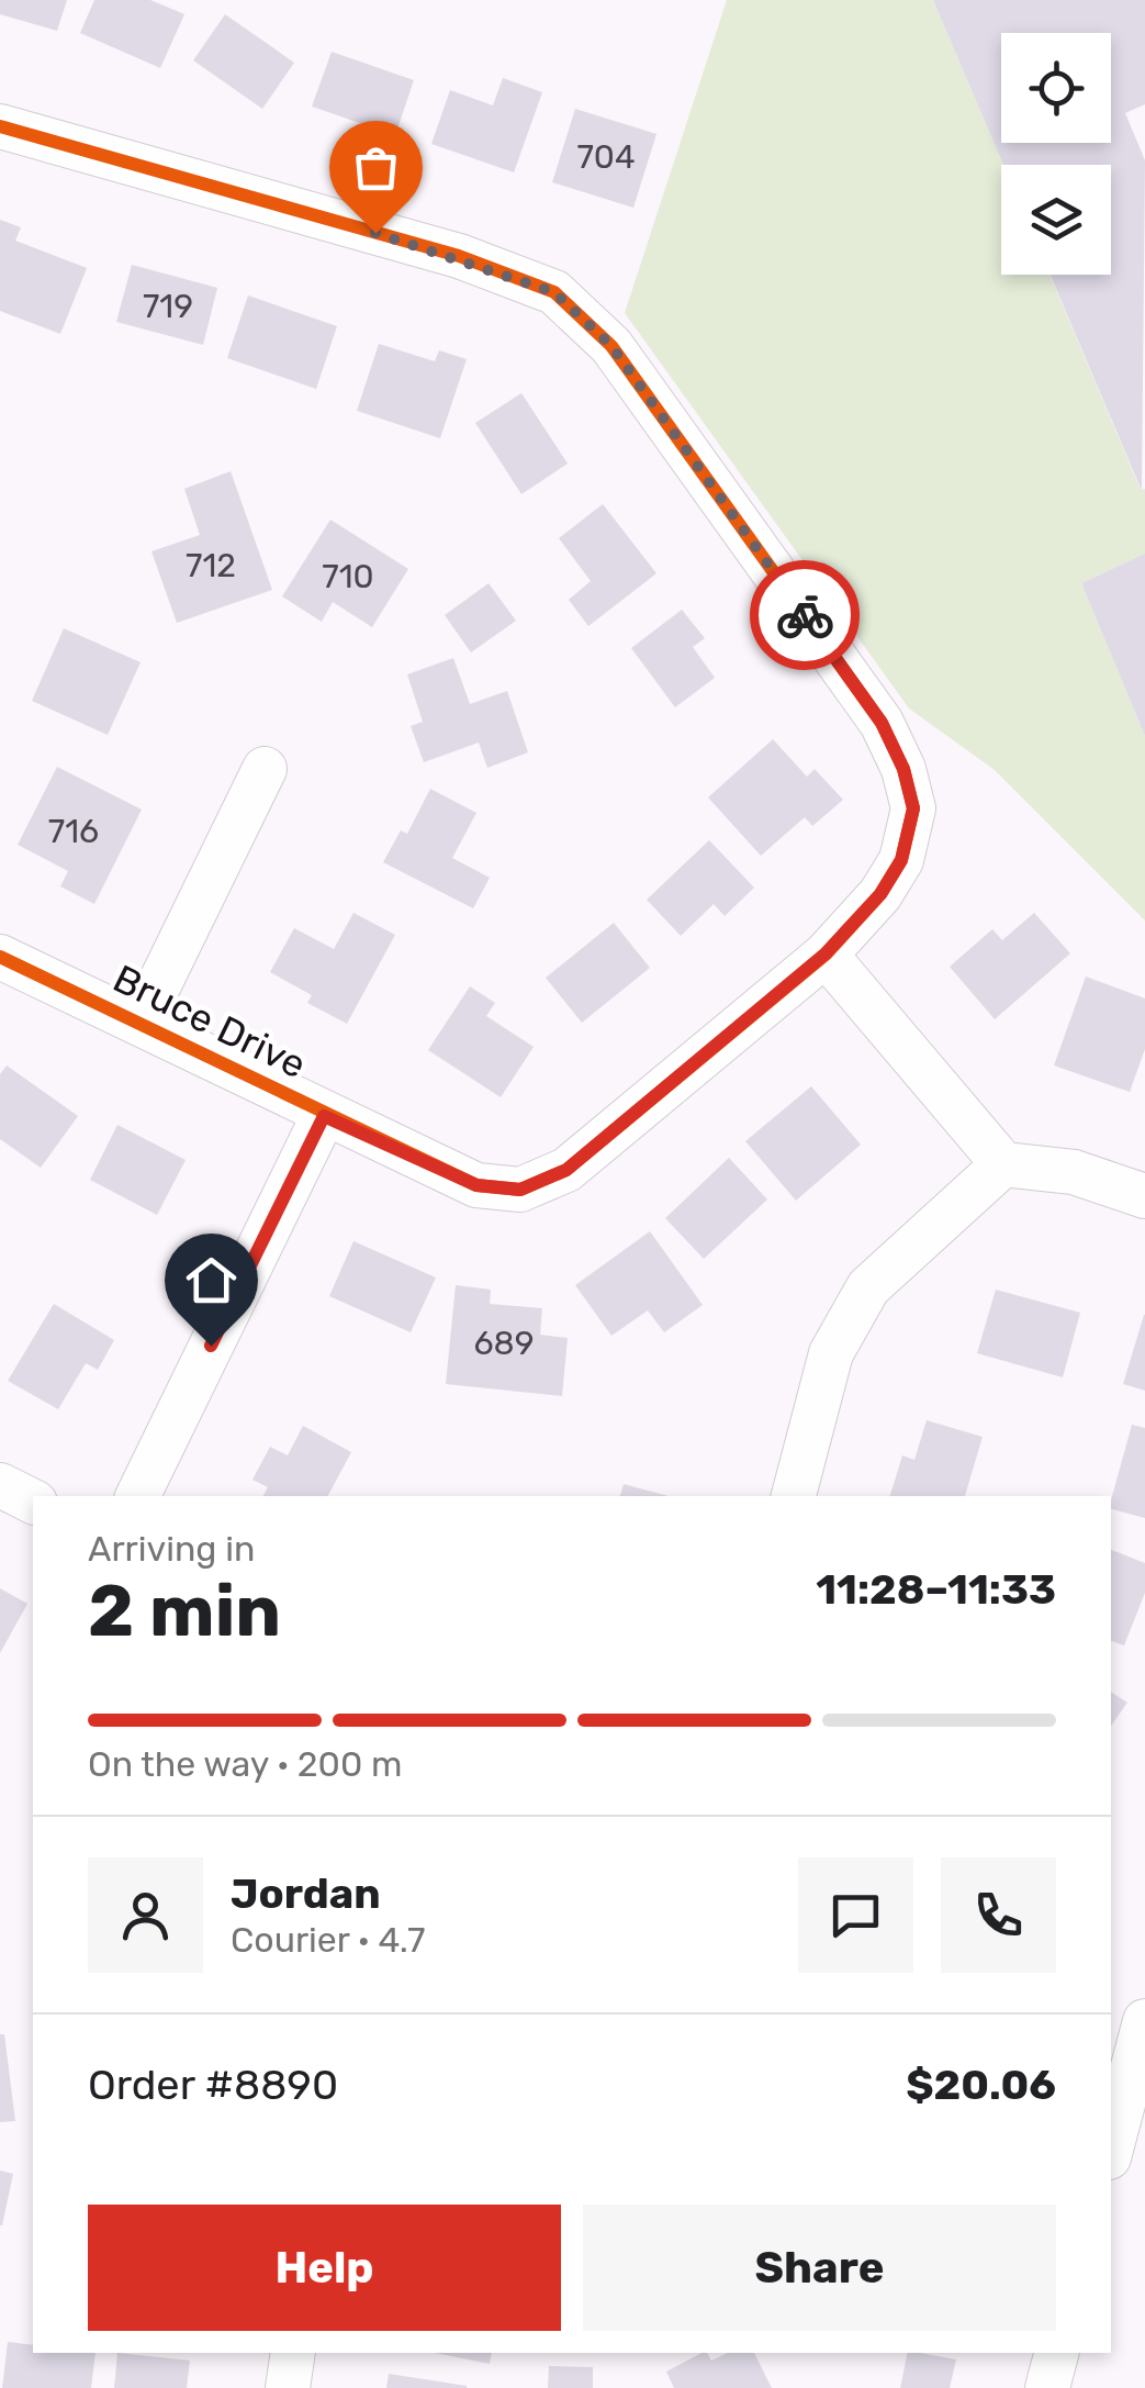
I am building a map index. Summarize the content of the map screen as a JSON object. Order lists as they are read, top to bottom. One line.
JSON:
{"streets":{"street":["Bruce Drive"]},"house_numbers":["704","719","712","710","716","689"],"page":{"heading":["2 min","Arriving in","11:28–11:33"],"panel":["Jordan","Courier · 4.7","Order #8890","$20.06"],"bar":"On the way · 200 m","buttons":["Help","Share"]}}
